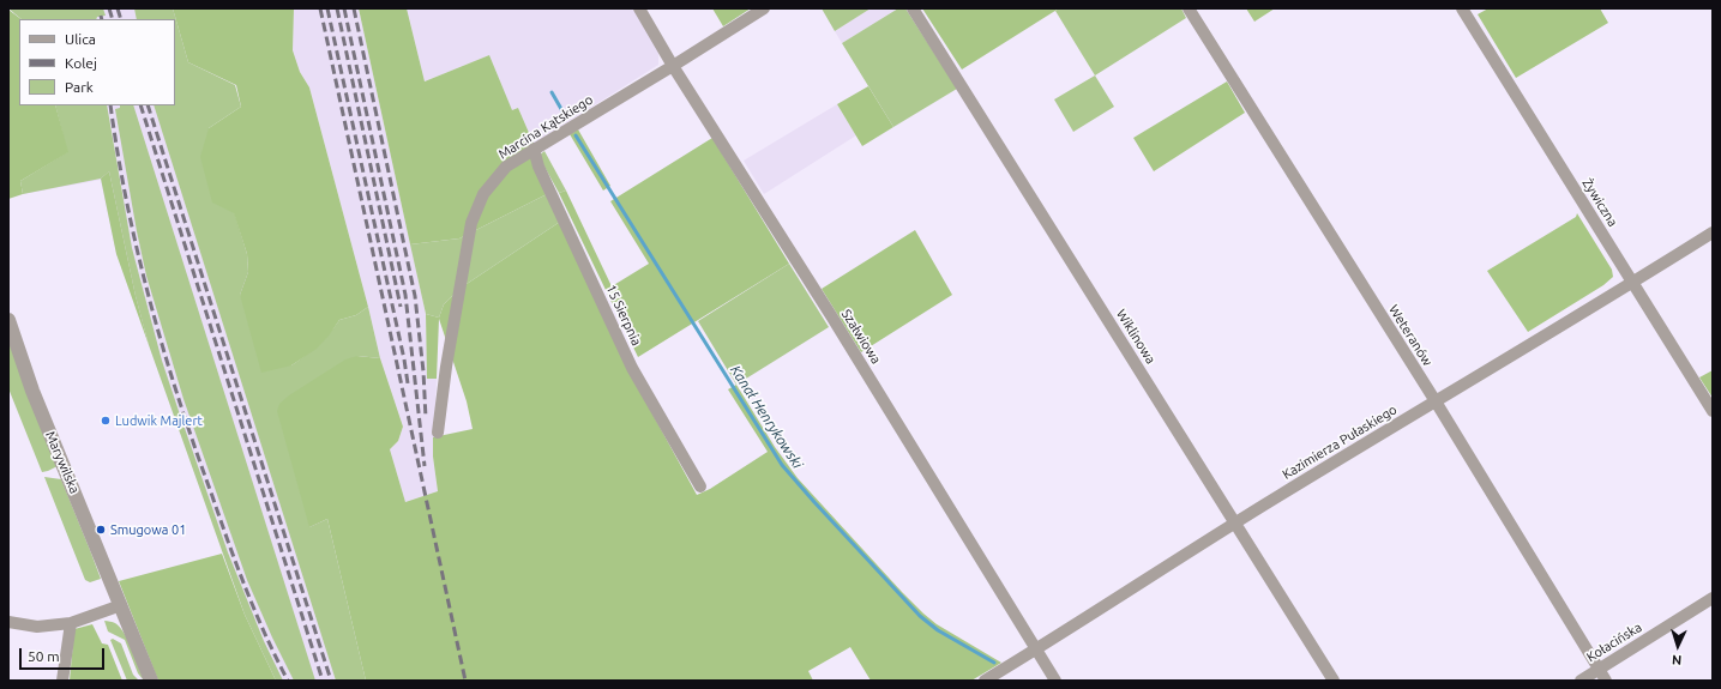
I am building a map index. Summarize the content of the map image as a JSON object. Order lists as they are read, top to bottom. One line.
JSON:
{"streets":{"street":["Marcina Kątskiego","Żywiczna","15 Sierpnia","Weteranów","Szałwiowa","Wiklinowa","Kazimierza Pułaskiego","Marywilska","Kołacińska"]},"crossings":[["Marcina Kątskiego","15 Sierpnia"],["Marcina Kątskiego","Szałwiowa"],["Żywiczna","Kazimierza Pułaskiego"],["Weteranów","Kazimierza Pułaskiego"],["Weteranów","Kołacińska"],["Szałwiowa","Kazimierza Pułaskiego"],["Wiklinowa","Kazimierza Pułaskiego"]],"water":["Kanał Henrykowski"],"places":["Ludwik Majlert","Smugowa 01"],"legend":["Ulica","Kolej","Park"],"scale_bar":"50 m","north":"bottom"}
